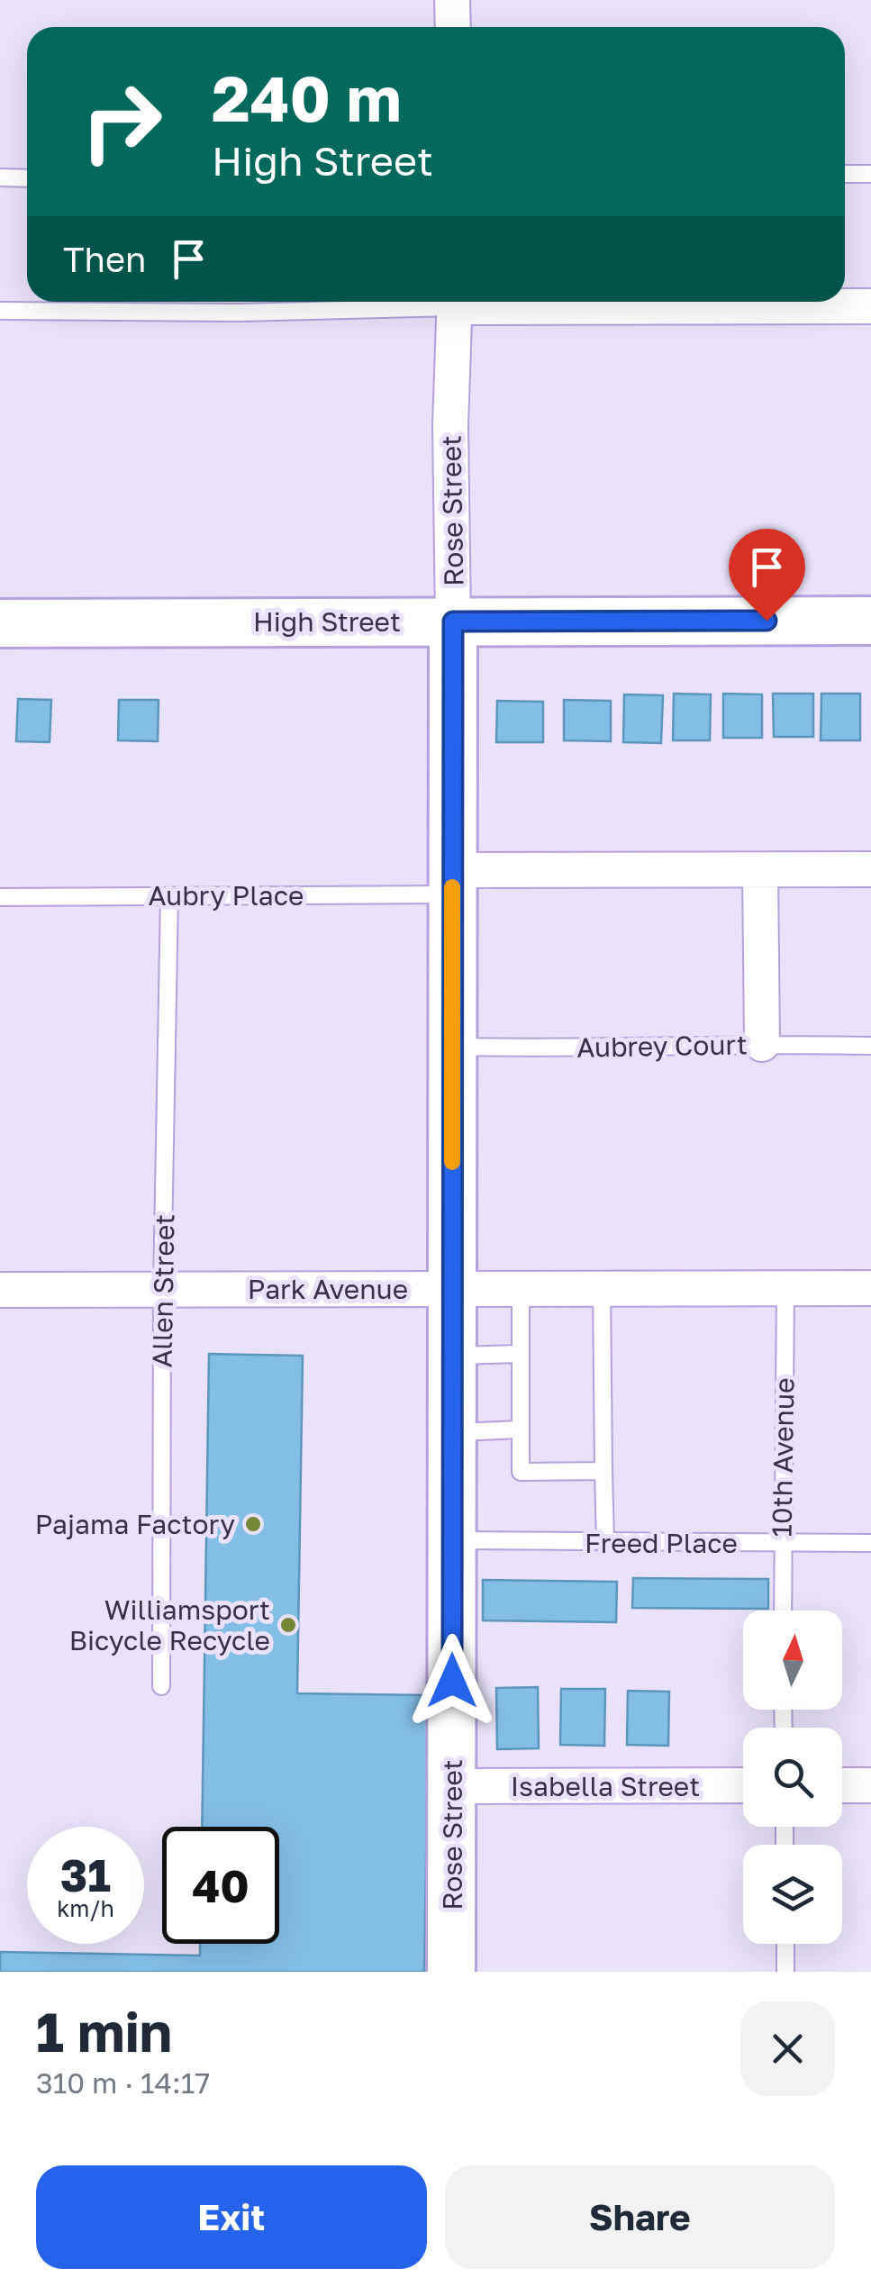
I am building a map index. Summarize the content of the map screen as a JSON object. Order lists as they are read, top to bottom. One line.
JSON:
{"streets":{"street":["Rose Street","High Street","Aubry Place","Park Avenue","Isabella Street"],"lane":["Aubrey Court","Allen Street","10th Avenue","Freed Place"]},"crossings":[["Rose Street","High Street"],["Rose Street","Aubry Place"],["Rose Street","Aubrey Court"],["Rose Street","Park Avenue"],["Rose Street","Freed Place"],["Rose Street","Isabella Street"],["Aubry Place","Allen Street"],["Park Avenue","Allen Street"],["Park Avenue","10th Avenue"],["10th Avenue","Freed Place"]],"places":["Pajama Factory","Williamsport Bicycle Recycle"],"north":"top","page":{"turn":["240 m","High Street"],"then":"Then","speed":"31 km/h","limit":"40","heading":["1 min","310 m · 14:17"],"buttons":["Exit","Share"]}}
